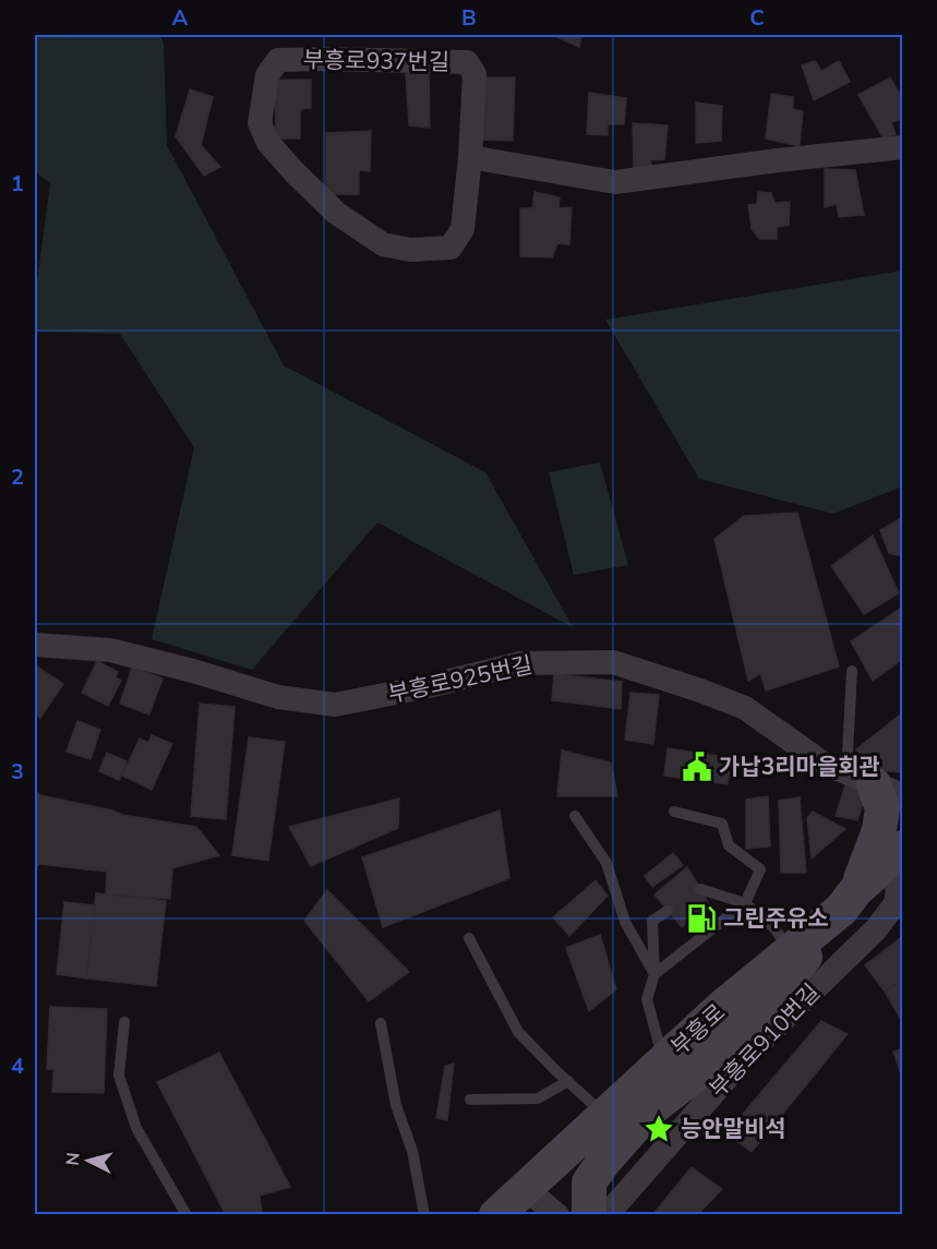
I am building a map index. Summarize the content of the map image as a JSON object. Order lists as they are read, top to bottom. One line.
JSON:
{"streets":{"main road":["부흥로"],"street":["부흥로937번길","부흥로925번길","부흥로910번길"]},"crossings":[["부흥로","부흥로910번길"]],"places":{"public building":["가납3리마을회관"],"fuel station":["그린주유소"],"place":["능안말비석"]},"north":"left","grid":{"columns":["A","B","C"],"rows":["1","2","3","4"]}}
